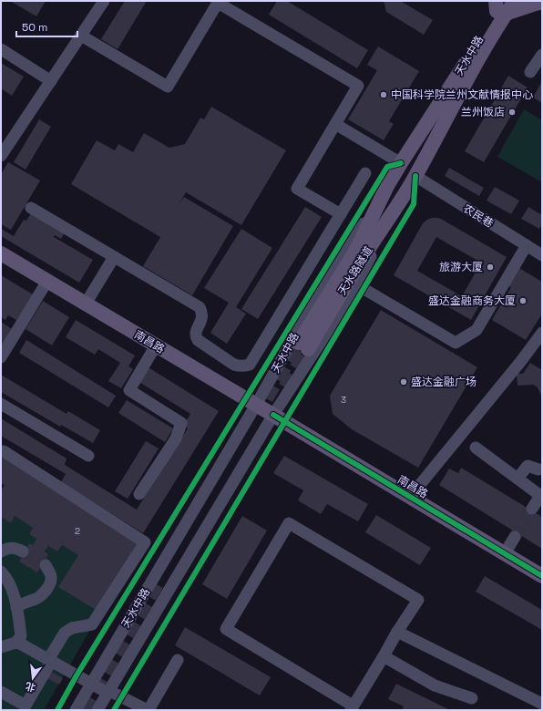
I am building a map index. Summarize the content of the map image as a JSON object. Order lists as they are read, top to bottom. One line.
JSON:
{"streets":{"main road":["天水中路","天水路隧道","南昌路"],"street":["农民巷"]},"crossings":[["天水中路","农民巷"],["天水中路","天水路隧道"],["天水中路","南昌路"]],"places":["中国科学院兰州文献情报中心","兰州饭店","旅游大厦","盛达金融商务大厦","盛达金融广场"],"house_numbers":["3","2"],"scale_bar":"50 m","north":"bottom"}
